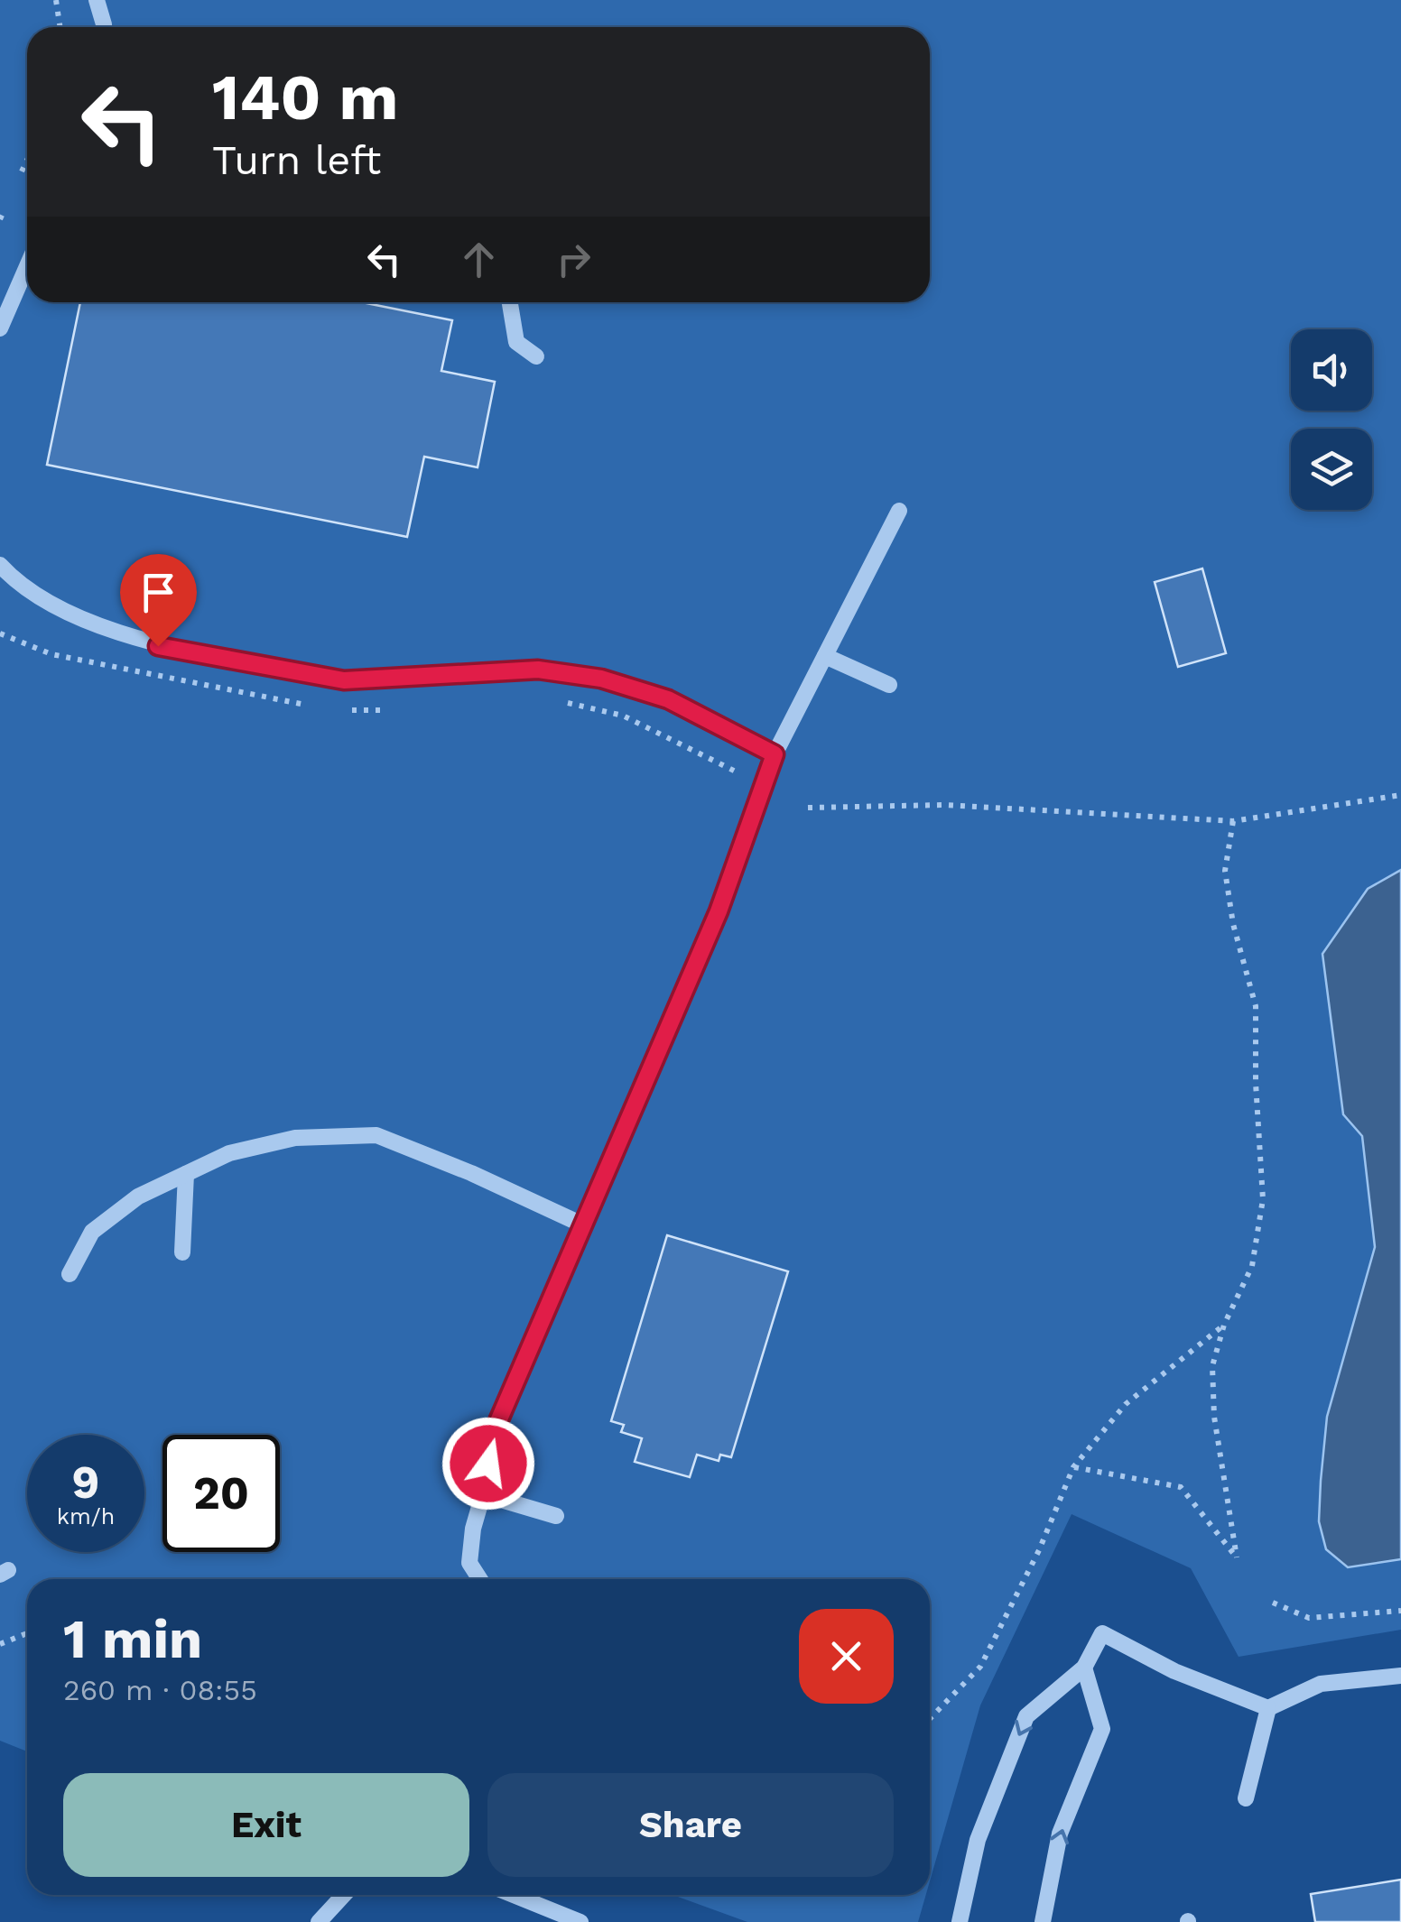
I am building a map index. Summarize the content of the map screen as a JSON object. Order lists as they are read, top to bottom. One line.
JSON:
{"page":{"turn":["140 m","Turn left"],"speed":"9 km/h","limit":"20","heading":["1 min","260 m · 08:55"],"buttons":["Exit","Share"]}}
